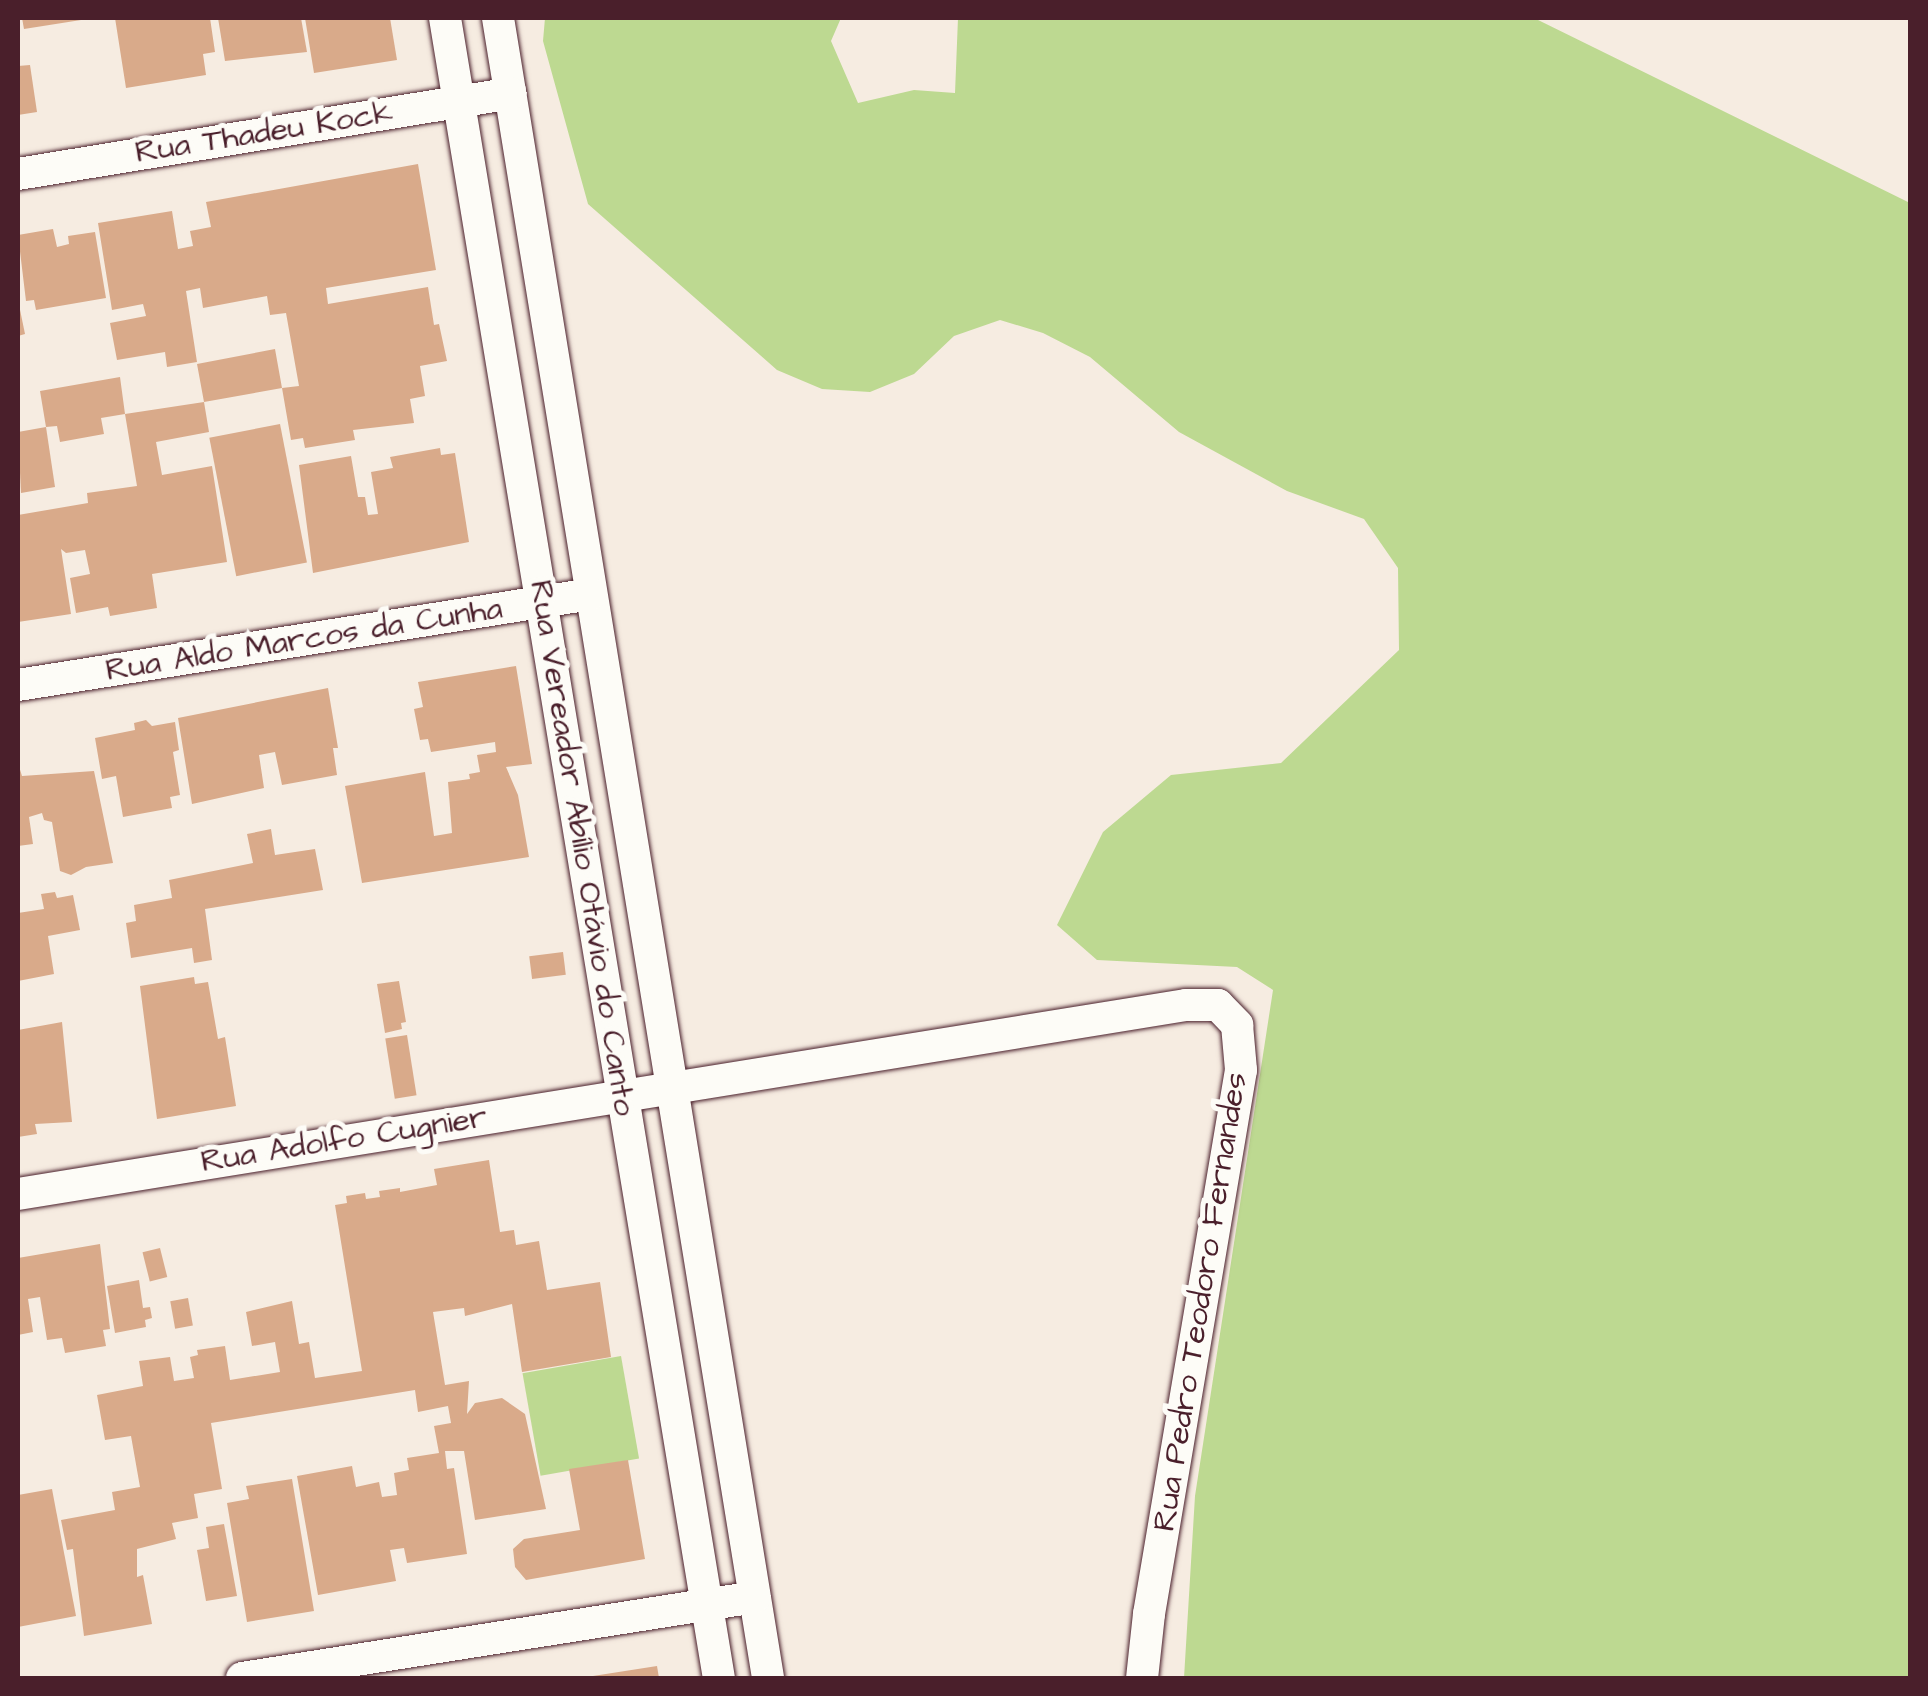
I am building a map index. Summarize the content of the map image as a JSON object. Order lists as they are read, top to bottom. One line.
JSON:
{"streets":{"street":["Rua Thadeu Kock","Rua Aldo Marcos da Cunha","Rua Vereador Abílio Otávio do Canto","Rua Adolfo Cugnier","Rua Pedro Teodoro Fernandes"]},"crossings":[["Rua Thadeu Kock","Rua Vereador Abílio Otávio do Canto"],["Rua Aldo Marcos da Cunha","Rua Vereador Abílio Otávio do Canto"],["Rua Vereador Abílio Otávio do Canto","Rua Adolfo Cugnier"],["Rua Vereador Abílio Otávio do Canto","Rua Pedro Teodoro Fernandes"],["Rua Adolfo Cugnier","Rua Pedro Teodoro Fernandes"]]}
